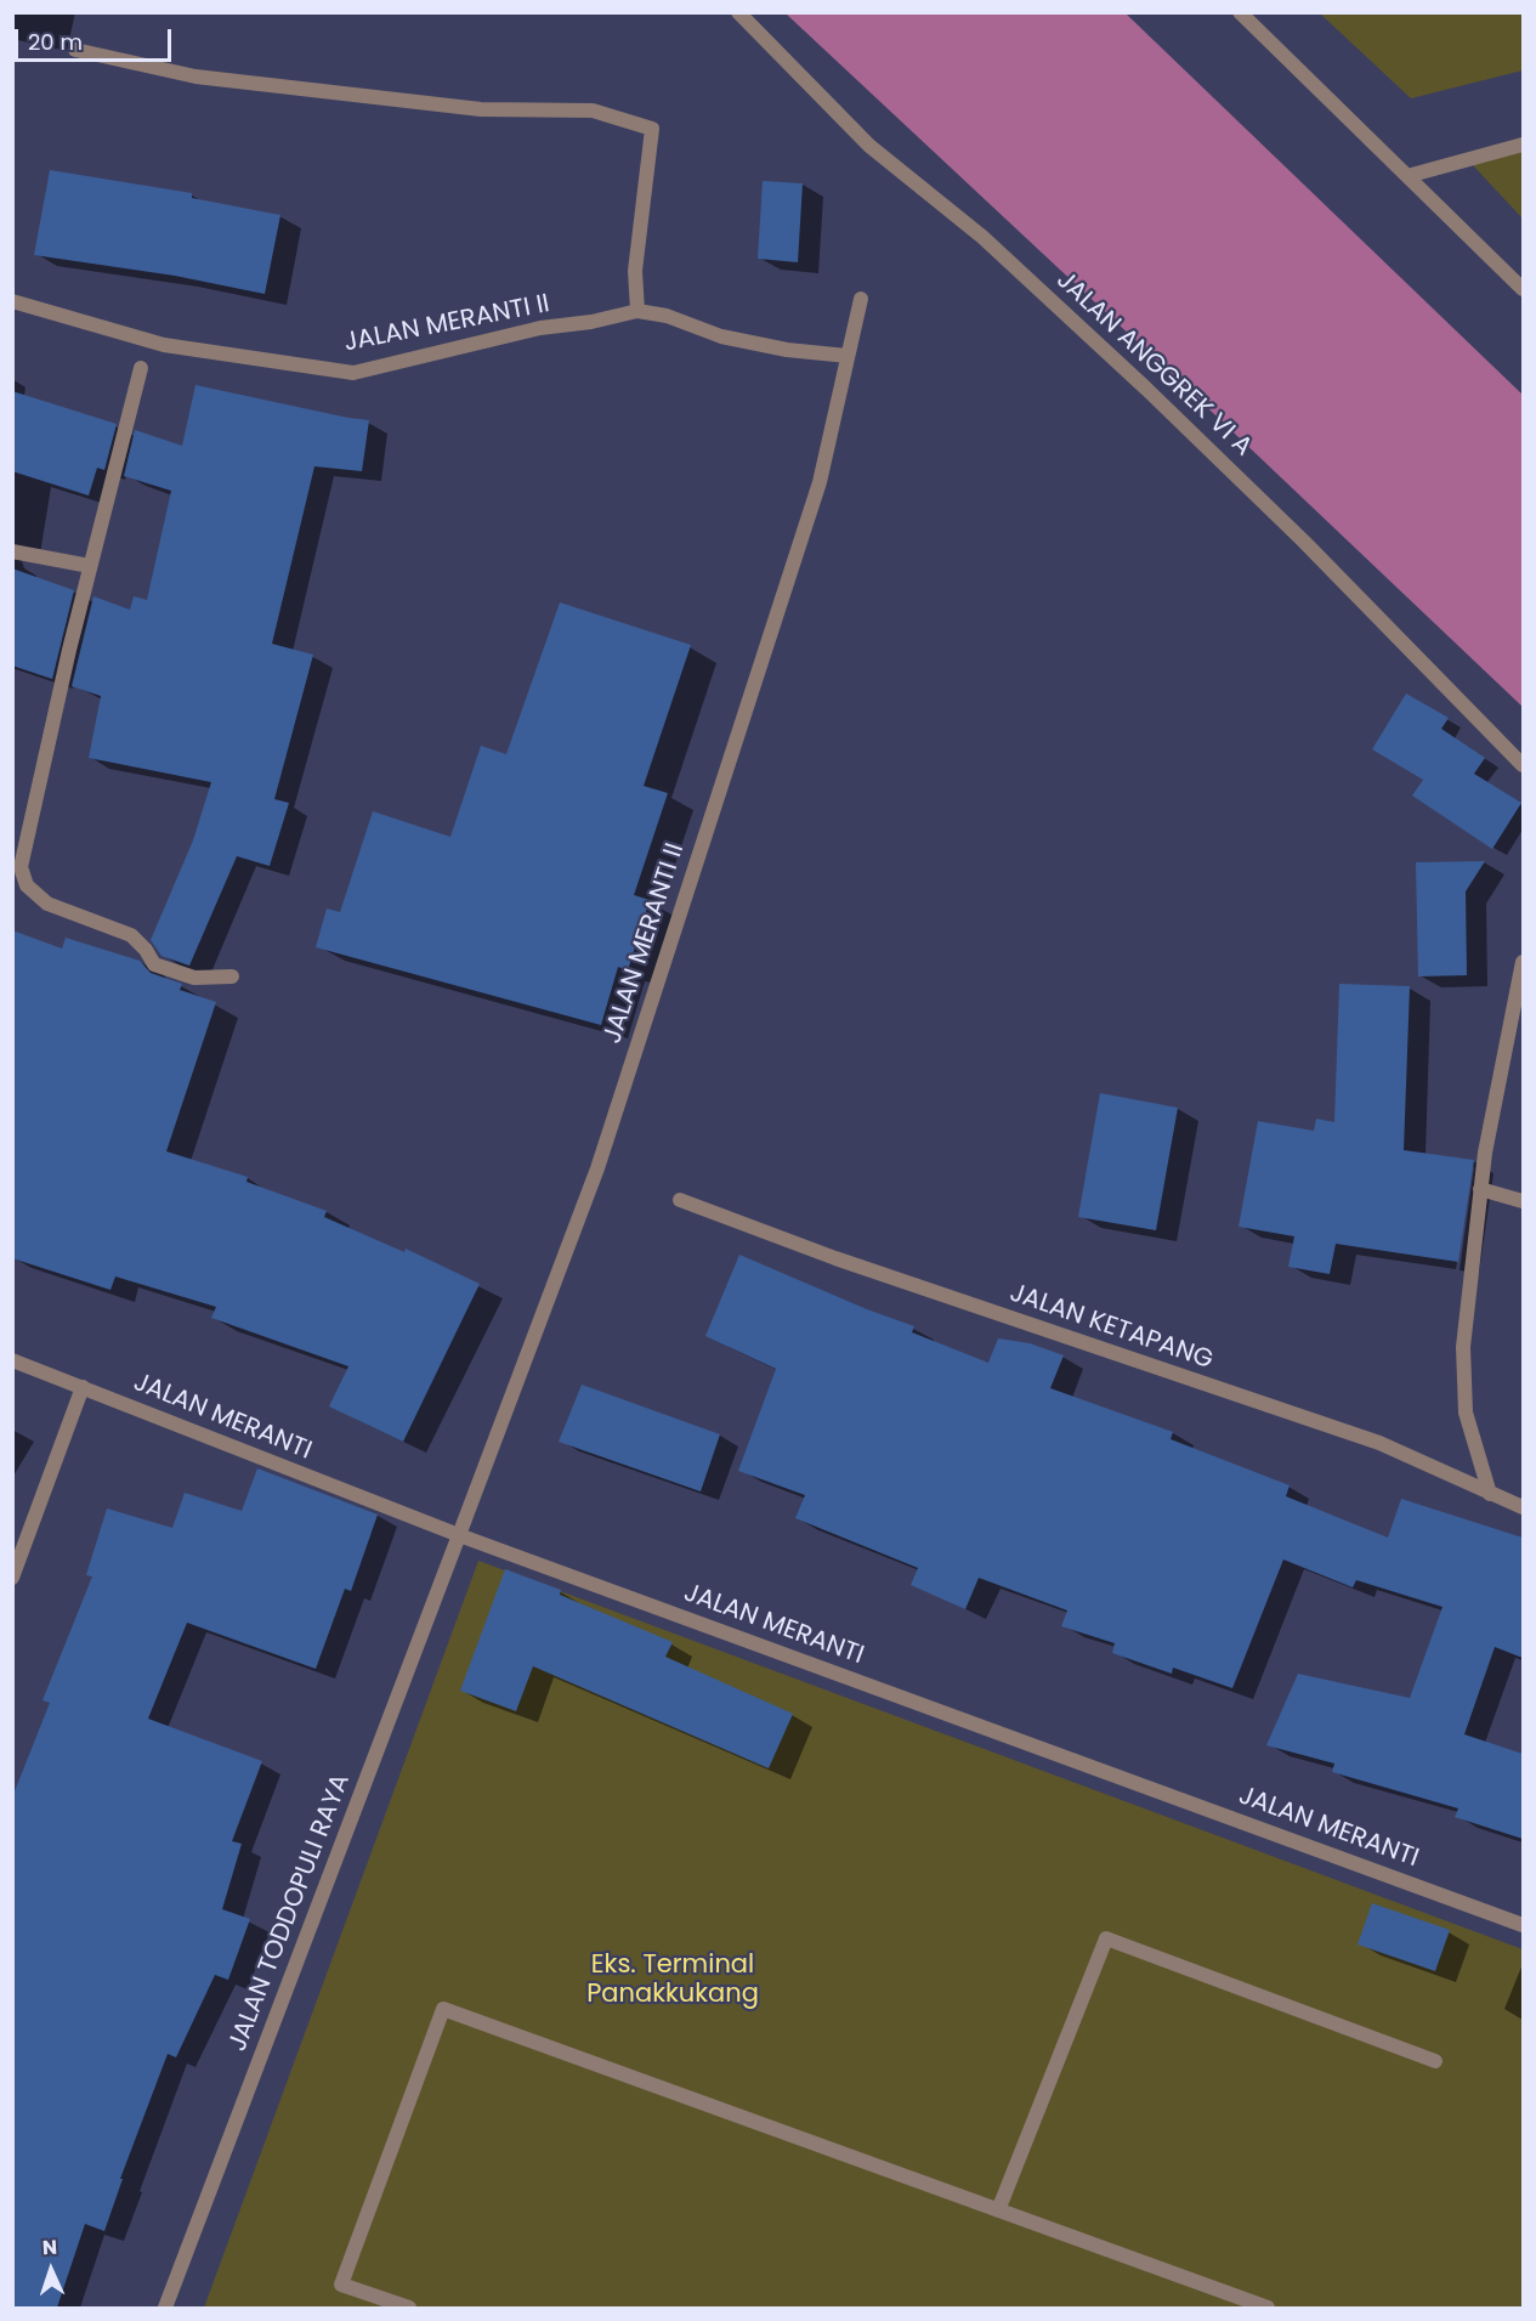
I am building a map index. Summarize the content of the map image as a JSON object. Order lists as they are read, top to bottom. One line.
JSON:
{"streets":{"street":["JALAN MERANTI II","JALAN ANGGREK VI A","JALAN KETAPANG","JALAN MERANTI","JALAN TODDOPULI RAYA"]},"crossings":[["JALAN MERANTI II","JALAN MERANTI"],["JALAN MERANTI II","JALAN TODDOPULI RAYA"],["JALAN MERANTI","JALAN TODDOPULI RAYA"]],"parks":["Eks. Terminal Panakkukang"],"scale_bar":"20 m","north":"top"}
